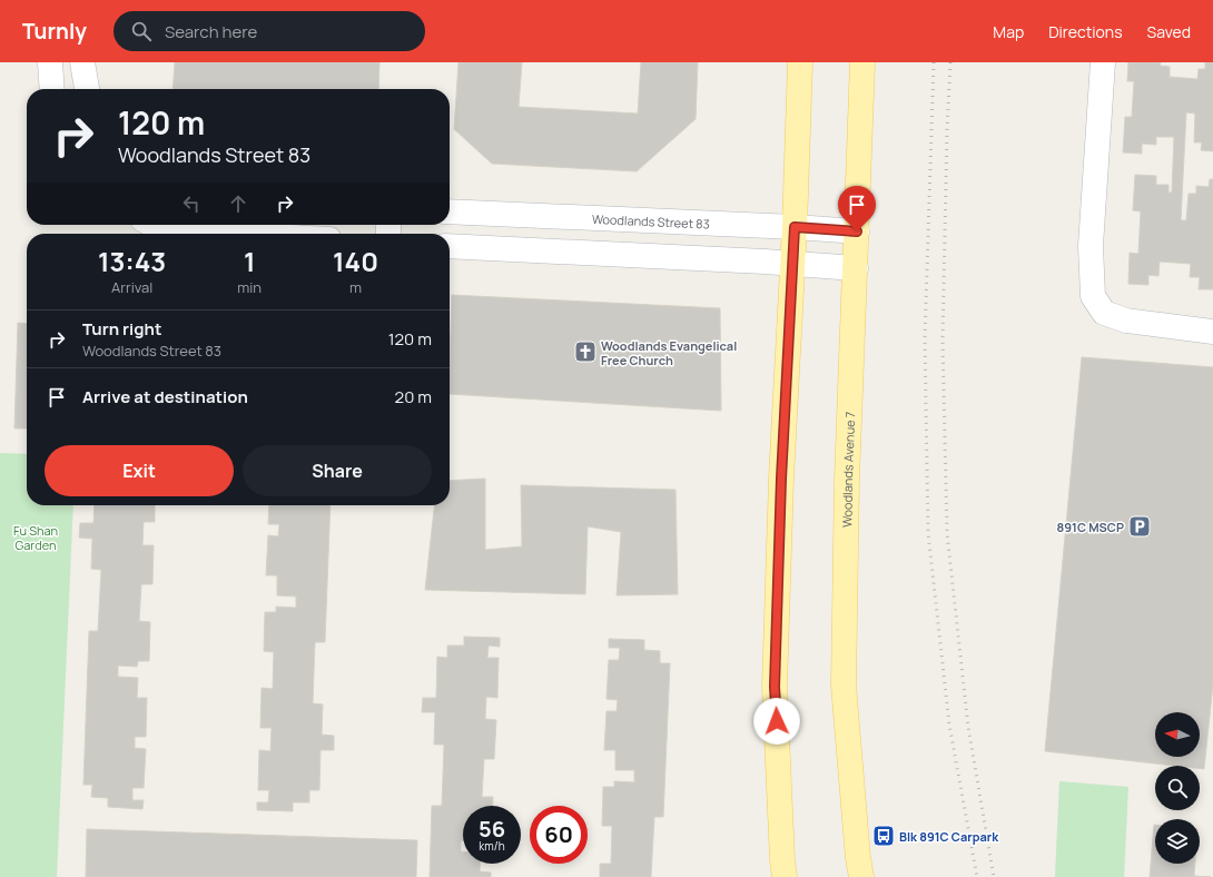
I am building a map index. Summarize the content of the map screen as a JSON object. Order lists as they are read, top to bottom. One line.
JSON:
{"streets":{"main road":["Woodlands Avenue 7"],"street":["Woodlands Street 83"]},"crossings":[["Woodlands Street 83","Woodlands Avenue 7"]],"parks":["Fu Shan Garden"],"places":{"church":["Woodlands Evangelical Free Church"],"parking":["891C MSCP"],"bus stop":["Blk 891C Carpark"]},"north":"left","page":{"header":"Turnly","search":"Search here","nav":["Map","Directions","Saved"],"turn":["120 m","Woodlands Street 83"],"eta":["13:43","Arrival","1","min","140","m"],"list":[{"name":"Turn right","note":"Woodlands Street 83","value":"120 m"},{"name":"Arrive at destination","value":"20 m"}],"buttons":["Exit","Share"],"speed":"56 km/h","limit":"60"}}
